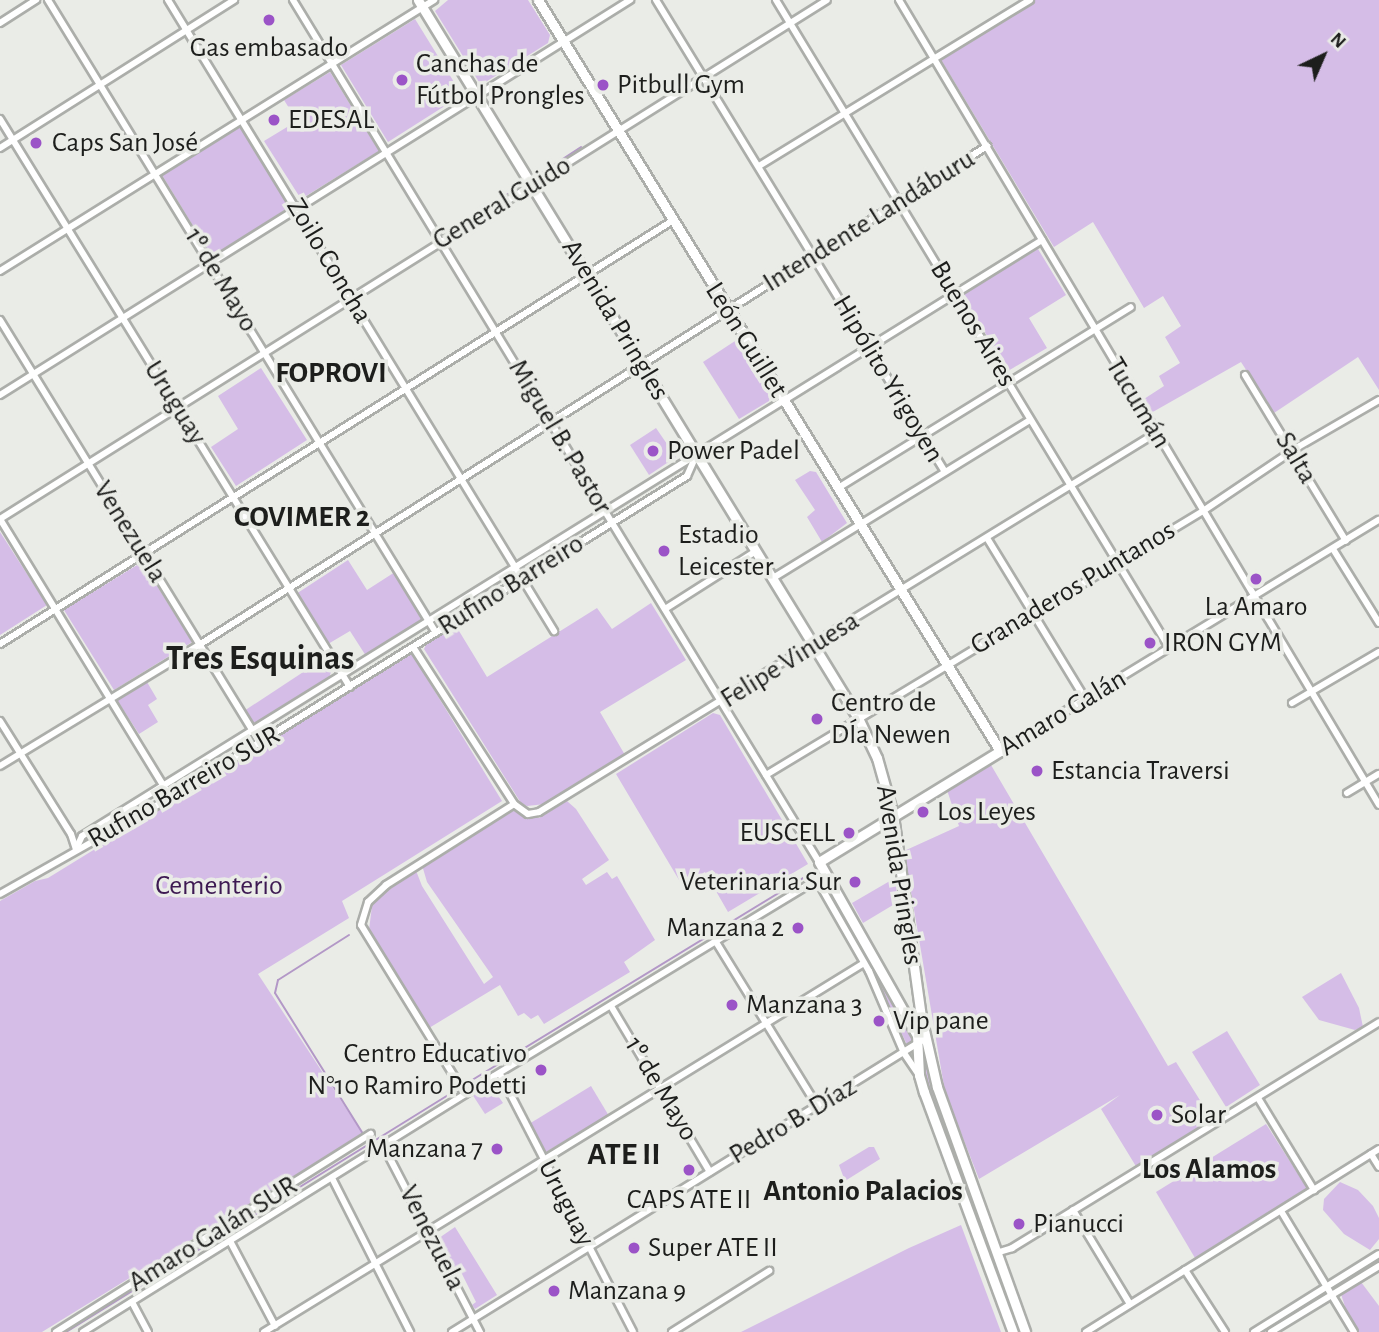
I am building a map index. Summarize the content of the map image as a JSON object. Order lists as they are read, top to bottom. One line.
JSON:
{"streets":{"main road":["Avenida Pringles","León Guillet","Miguel B. Pastor","Amaro Galán"],"street":["General Guido","Intendente Landáburu","Zoilo Concha","1º de Mayo","Buenos Aires","Hipólito Yrigoyen","Uruguay","Tucumán","Salta","Venezuela","Rufino Barreiro","Granaderos Puntanos","Felipe Vinuesa","Rufino Barreiro SUR","Pedro B. Díaz","Amaro Galán SUR"]},"crossings":[["General Guido","Zoilo Concha"],["General Guido","1º de Mayo"],["General Guido","Avenida Pringles"],["General Guido","Buenos Aires"],["General Guido","León Guillet"],["General Guido","Hipólito Yrigoyen"],["General Guido","Uruguay"],["General Guido","Miguel B. Pastor"],["General Guido","Venezuela"],["Intendente Landáburu","Zoilo Concha"],["Intendente Landáburu","1º de Mayo"],["Intendente Landáburu","Avenida Pringles"],["Intendente Landáburu","Buenos Aires"],["Intendente Landáburu","León Guillet"],["Intendente Landáburu","Hipólito Yrigoyen"],["Intendente Landáburu","Uruguay"],["Intendente Landáburu","Tucumán"],["Intendente Landáburu","Miguel B. Pastor"],["Intendente Landáburu","Venezuela"],["Zoilo Concha","Rufino Barreiro"],["1º de Mayo","Rufino Barreiro"],["1º de Mayo","Pedro B. Díaz"],["Avenida Pringles","Miguel B. Pastor"],["Avenida Pringles","Rufino Barreiro"],["Avenida Pringles","Granaderos Puntanos"],["Avenida Pringles","Felipe Vinuesa"],["Avenida Pringles","Amaro Galán"],["Avenida Pringles","Pedro B. Díaz"],["Buenos Aires","Rufino Barreiro"],["Buenos Aires","Granaderos Puntanos"],["Buenos Aires","Felipe Vinuesa"],["Buenos Aires","Amaro Galán"],["León Guillet","Rufino Barreiro"],["León Guillet","Granaderos Puntanos"],["León Guillet","Felipe Vinuesa"],["León Guillet","Amaro Galán"],["Hipólito Yrigoyen","Rufino Barreiro"],["Uruguay","Rufino Barreiro"],["Uruguay","Rufino Barreiro SUR"],["Uruguay","Pedro B. Díaz"],["Tucumán","Rufino Barreiro"],["Tucumán","Granaderos Puntanos"],["Tucumán","Felipe Vinuesa"],["Tucumán","Amaro Galán"],["Miguel B. Pastor","Rufino Barreiro"],["Miguel B. Pastor","Granaderos Puntanos"],["Miguel B. Pastor","Felipe Vinuesa"],["Miguel B. Pastor","Amaro Galán"],["Miguel B. Pastor","Pedro B. Díaz"],["Salta","Granaderos Puntanos"],["Salta","Amaro Galán"],["Venezuela","Rufino Barreiro SUR"],["Venezuela","Pedro B. Díaz"],["Rufino Barreiro","Rufino Barreiro SUR"]],"districts":["FOPROVI","COVIMER 2","Tres Esquinas","ATE II","Los Alamos","Antonio Palacios"],"parks":["Cementerio"],"places":["Gas embasado","Canchas de Fútbol Prongles","Pitbull Gym","EDESAL","Caps San José","Power Padel","Estadio Leicester","La Amaro","IRON GYM","Centro de DÍa Newen","Estancia Traversi","Los Leyes","EUSCELL","Veterinaria Sur","Manzana 2","Manzana 3","Vip pane","Centro Educativo N°10 Ramiro Podetti","Solar","Manzana 7","CAPS ATE II","Pianucci","Super ATE II","Manzana 9"],"north":"top right"}
